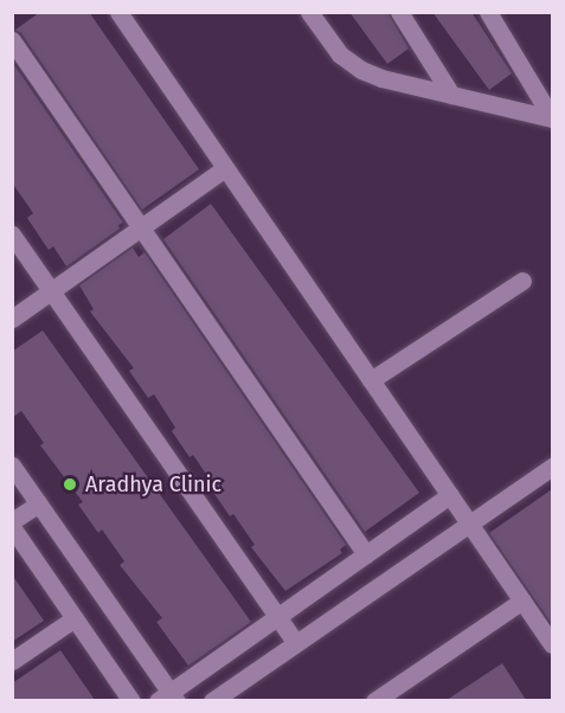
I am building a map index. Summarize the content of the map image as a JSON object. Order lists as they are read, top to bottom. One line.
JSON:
{"places":["Aradhya Clinic"]}
